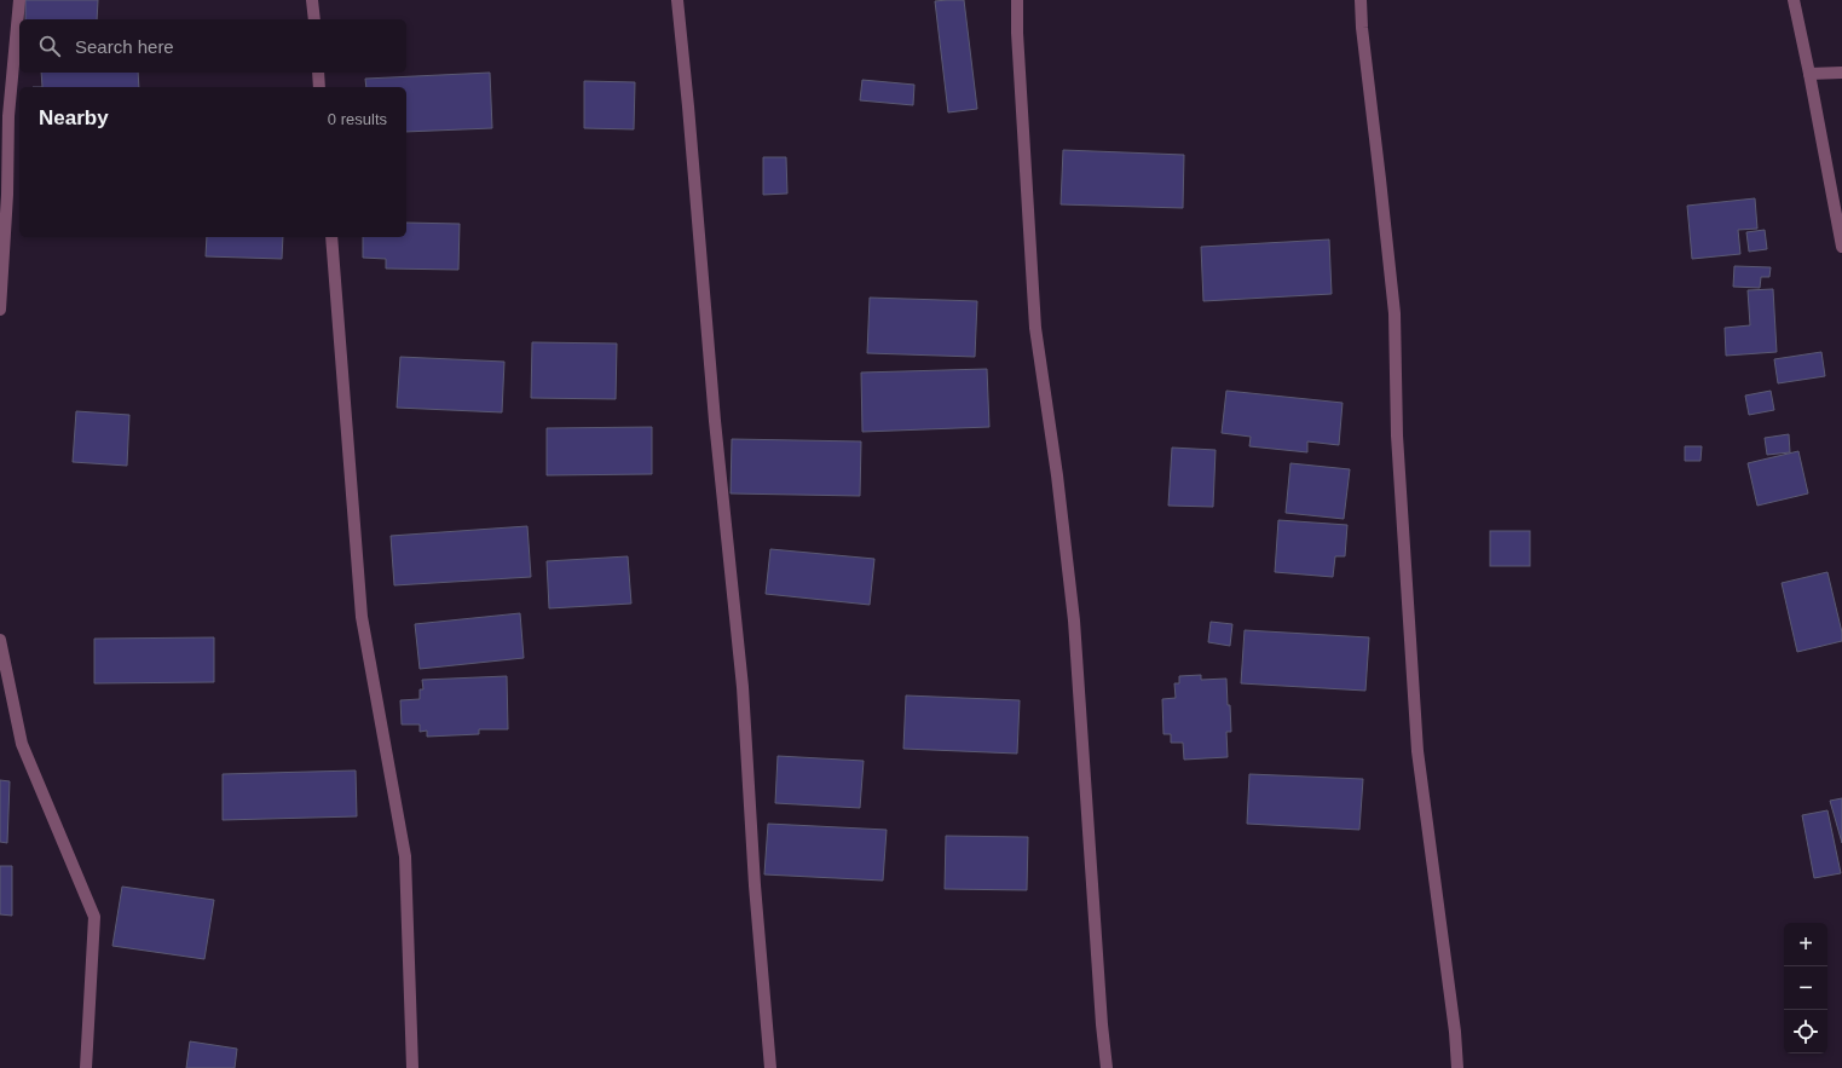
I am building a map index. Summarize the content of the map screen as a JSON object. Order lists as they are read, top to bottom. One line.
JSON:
{"page":{"search":"Search here","heading":["Nearby","0 results"],"map_buttons":["+","−"]}}
